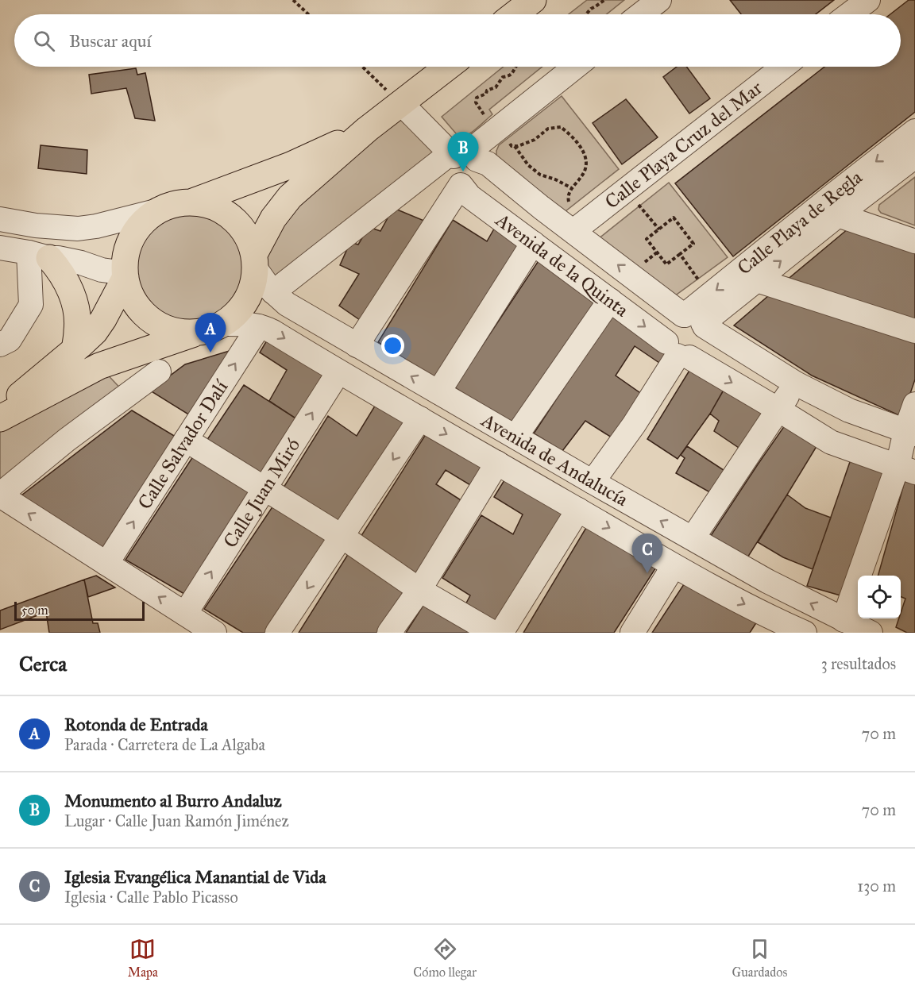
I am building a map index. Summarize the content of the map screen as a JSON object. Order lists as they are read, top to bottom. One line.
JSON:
{"streets":{"street":["Calle Playa Cruz del Mar","Calle Playa de Regla","Avenida de la Quinta","Calle Salvador Dalí","Avenida de Andalucía","Calle Juan Miró"]},"crossings":[["Calle Playa Cruz del Mar","Avenida de la Quinta"],["Calle Playa de Regla","Avenida de la Quinta"],["Calle Salvador Dalí","Avenida de Andalucía"],["Avenida de Andalucía","Calle Juan Miró"]],"scale_bar":"50 m","page":{"search":"Buscar aquí","pins":["B","A","C"],"scale":"50 m","heading":["Cerca","3 resultados"],"list":[{"mark":"A","name":"Rotonda de Entrada","note":"Parada · Carretera de La Algaba","value":"70 m"},{"mark":"B","name":"Monumento al Burro Andaluz","note":"Lugar · Calle Juan Ramón Jiménez","value":"70 m"},{"mark":"C","name":"Iglesia Evangélica Manantial de Vida","note":"Iglesia · Calle Pablo Picasso","value":"130 m"}],"nav":["Mapa","Cómo llegar","Guardados"]}}
